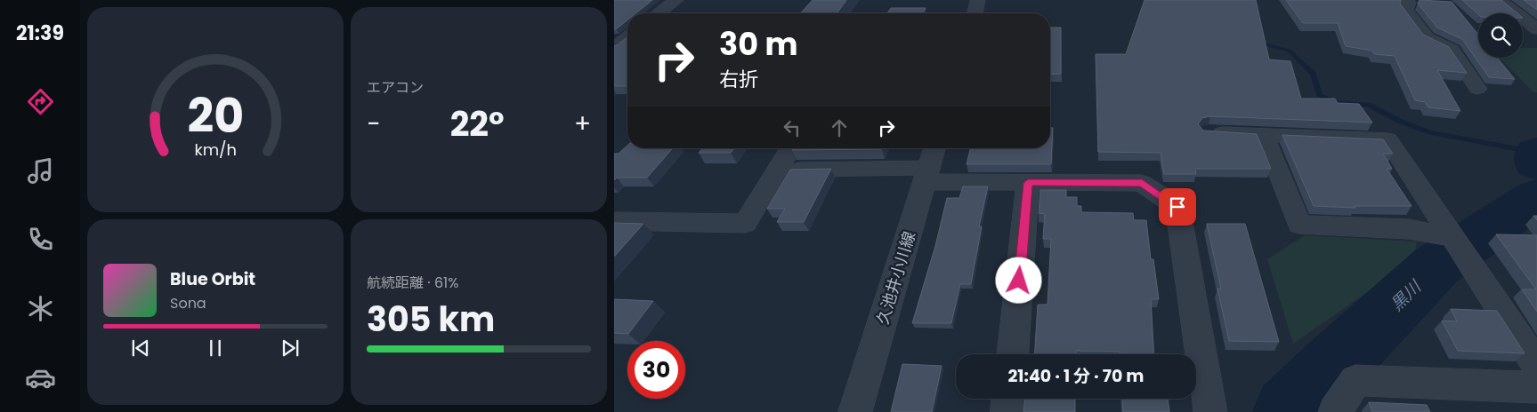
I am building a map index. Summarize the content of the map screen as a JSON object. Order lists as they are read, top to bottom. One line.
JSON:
{"streets":{"street":["久池井小川線"]},"water":["黒川"],"page":{"tabs":"21:39","tile":["エアコン",["航続距離 · 61%","305 km"]],"turn":["30 m","右折"],"heat":["−","22°","+"],"song":["Blue Orbit","Sona"],"limit":"30","trip":"21:40 · 1 分 · 70 m","gauge":["20","km/h"]}}
